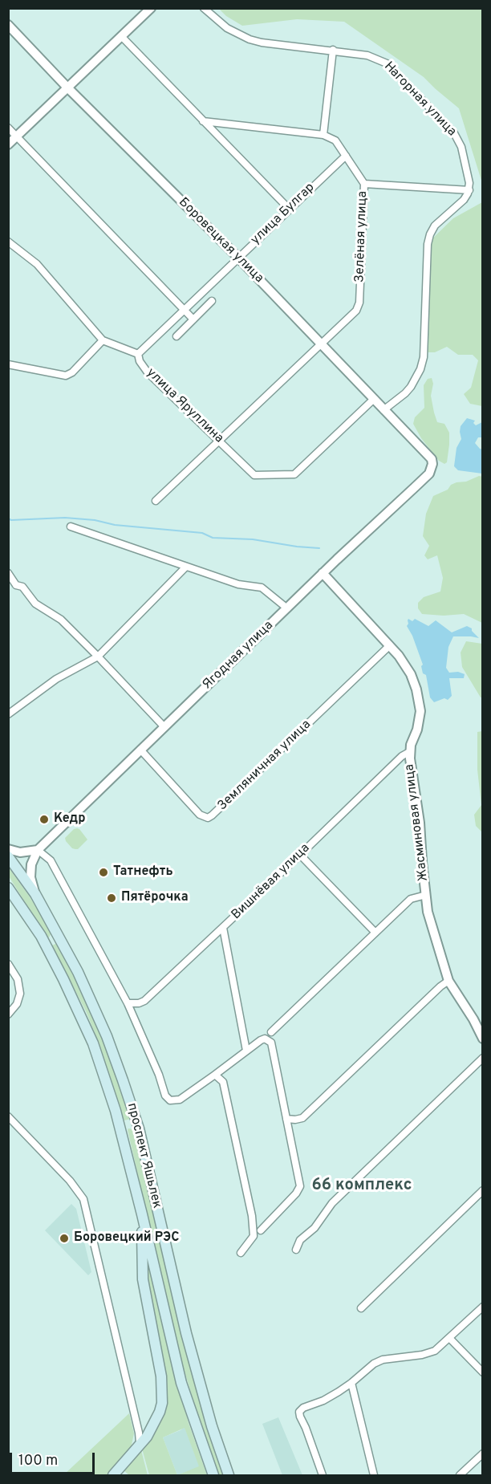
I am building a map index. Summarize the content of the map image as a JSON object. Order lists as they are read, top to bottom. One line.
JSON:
{"streets":{"main road":["проспект Яшьлек"],"street":["Нагорная улица","улица Булгар","Зелёная улица","Боровецкая улица","улица Яруллина","Ягодная улица","Земляничная улица","Жасминовая улица","Вишнёвая улица"]},"crossings":[["улица Булгар","Зелёная улица"],["улица Булгар","Боровецкая улица"],["улица Булгар","улица Яруллина"],["Зелёная улица","Боровецкая улица"],["Зелёная улица","улица Яруллина"],["Боровецкая улица","улица Яруллина"],["Боровецкая улица","Ягодная улица"],["Ягодная улица","Земляничная улица"],["Ягодная улица","Жасминовая улица"],["Земляничная улица","Жасминовая улица"],["Жасминовая улица","Вишнёвая улица"]],"districts":["66 комплекс"],"places":["Кедр","Татнефть","Пятёрочка","Боровецкий РЭС"],"scale_bar":"100 m"}
